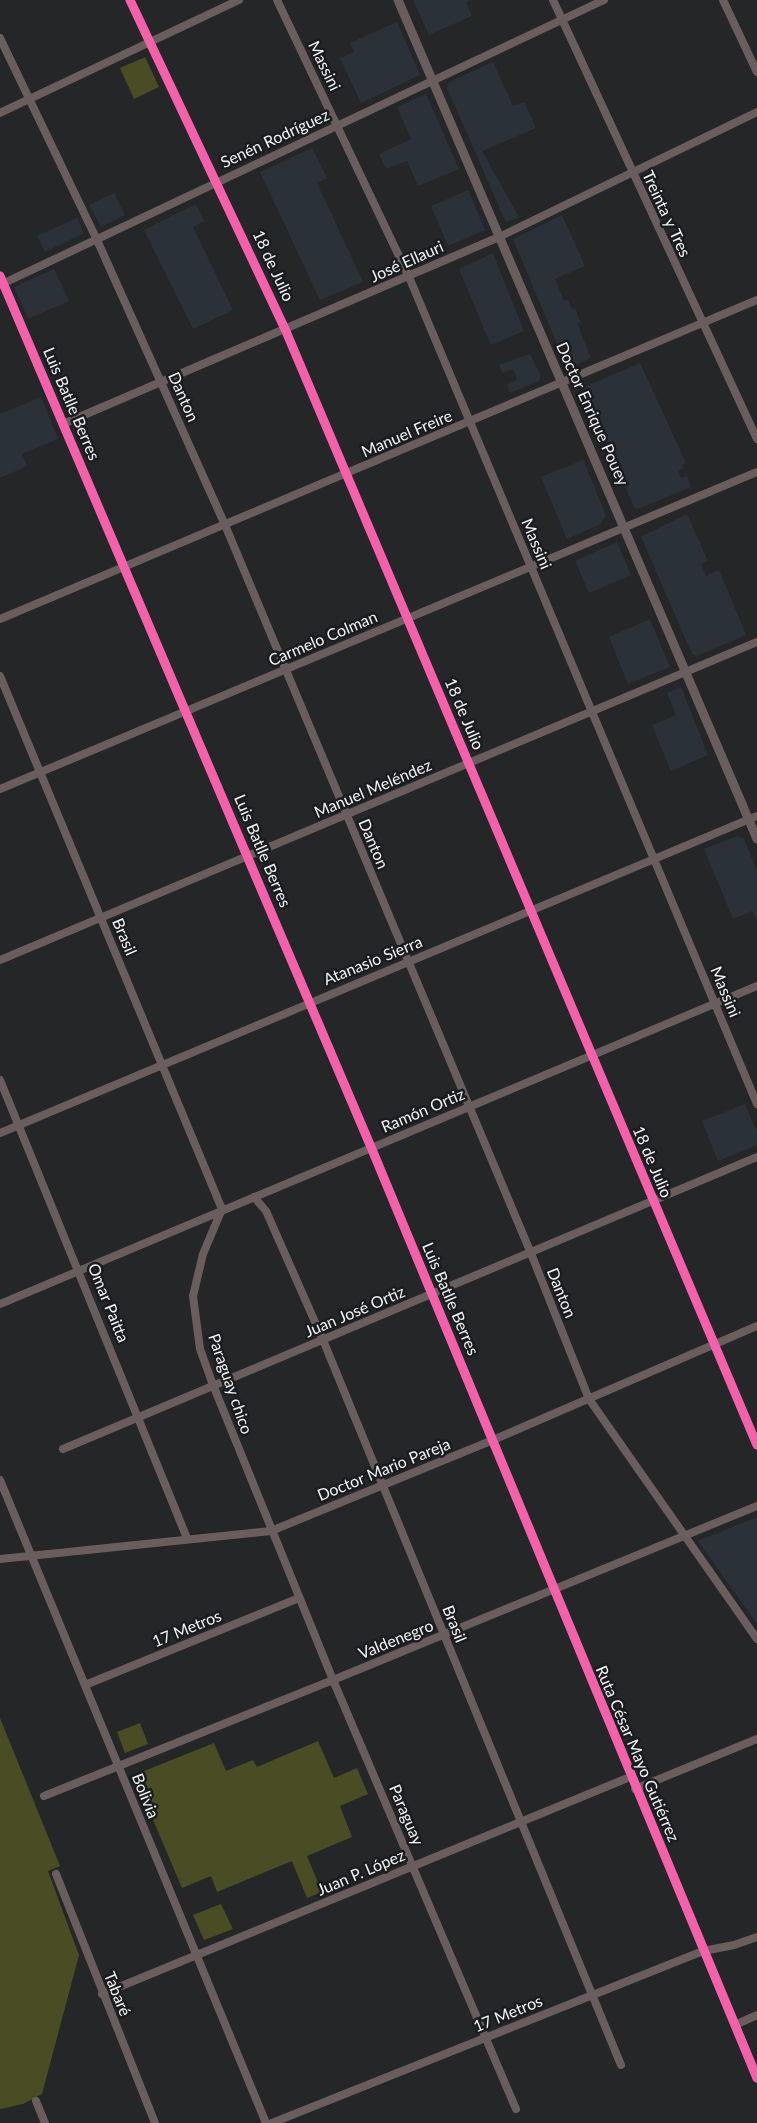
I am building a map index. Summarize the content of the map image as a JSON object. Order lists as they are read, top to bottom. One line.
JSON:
{"streets":{"street":["Massini","Senén Rodríguez","Treinta y Tres","José Ellauri","18 de Julio","Danton","Luis Batlle Berres","Doctor Enrique Pouey","Manuel Freire","Carmelo Colman","Manuel Meléndez","Brasil","Atanasio Sierra","Ramón Ortiz","Omar Paitta","Juan José Ortiz","Paraguay chico","Doctor Mario Pareja","17 Metros","Valdenegro","Ruta César Mayo Gutiérrez","Bolivia","Paraguay","Juan P. López","Tabaré"]},"crossings":[["Massini","Senén Rodríguez"],["Massini","José Ellauri"],["Massini","Manuel Freire"],["Massini","Carmelo Colman"],["Massini","Manuel Meléndez"],["Massini","Atanasio Sierra"],["Massini","Ramón Ortiz"],["Senén Rodríguez","Treinta y Tres"],["Senén Rodríguez","18 de Julio"],["Senén Rodríguez","Danton"],["Senén Rodríguez","Luis Batlle Berres"],["Senén Rodríguez","Doctor Enrique Pouey"],["Treinta y Tres","José Ellauri"],["Treinta y Tres","Manuel Freire"],["José Ellauri","18 de Julio"],["José Ellauri","Danton"],["José Ellauri","Luis Batlle Berres"],["José Ellauri","Doctor Enrique Pouey"],["18 de Julio","Manuel Freire"],["18 de Julio","Carmelo Colman"],["18 de Julio","Manuel Meléndez"],["18 de Julio","Atanasio Sierra"],["18 de Julio","Ramón Ortiz"],["18 de Julio","Juan José Ortiz"],["18 de Julio","Doctor Mario Pareja"],["Danton","Manuel Freire"],["Danton","Carmelo Colman"],["Danton","Manuel Meléndez"],["Danton","Atanasio Sierra"],["Danton","Ramón Ortiz"],["Danton","Juan José Ortiz"],["Danton","Doctor Mario Pareja"],["Danton","Valdenegro"],["Luis Batlle Berres","Manuel Freire"],["Luis Batlle Berres","Carmelo Colman"],["Luis Batlle Berres","Manuel Meléndez"],["Luis Batlle Berres","Atanasio Sierra"],["Luis Batlle Berres","Ramón Ortiz"],["Luis Batlle Berres","Juan José Ortiz"],["Luis Batlle Berres","Doctor Mario Pareja"],["Luis Batlle Berres","Ruta César Mayo Gutiérrez"],["Doctor Enrique Pouey","Manuel Freire"],["Doctor Enrique Pouey","Carmelo Colman"],["Doctor Enrique Pouey","Manuel Meléndez"],["Doctor Enrique Pouey","Atanasio Sierra"],["Carmelo Colman","Brasil"],["Manuel Meléndez","Brasil"],["Brasil","Atanasio Sierra"],["Brasil","Ramón Ortiz"],["Brasil","Juan José Ortiz"],["Brasil","Paraguay chico"],["Brasil","Doctor Mario Pareja"],["Brasil","17 Metros"],["Brasil","Valdenegro"],["Brasil","Juan P. López"],["Atanasio Sierra","Omar Paitta"],["Ramón Ortiz","Omar Paitta"],["Ramón Ortiz","Paraguay chico"],["Omar Paitta","Juan José Ortiz"],["Omar Paitta","Doctor Mario Pareja"],["Juan José Ortiz","Paraguay chico"],["Paraguay chico","Doctor Mario Pareja"],["Paraguay chico","Paraguay"],["Doctor Mario Pareja","Ruta César Mayo Gutiérrez"],["Doctor Mario Pareja","Bolivia"],["Doctor Mario Pareja","Paraguay"],["17 Metros","Ruta César Mayo Gutiérrez"],["17 Metros","Bolivia"],["17 Metros","Paraguay"],["Valdenegro","Ruta César Mayo Gutiérrez"],["Valdenegro","Bolivia"],["Valdenegro","Paraguay"],["Ruta César Mayo Gutiérrez","Juan P. López"],["Bolivia","Juan P. López"],["Paraguay","Juan P. López"],["Juan P. López","Tabaré"]]}
